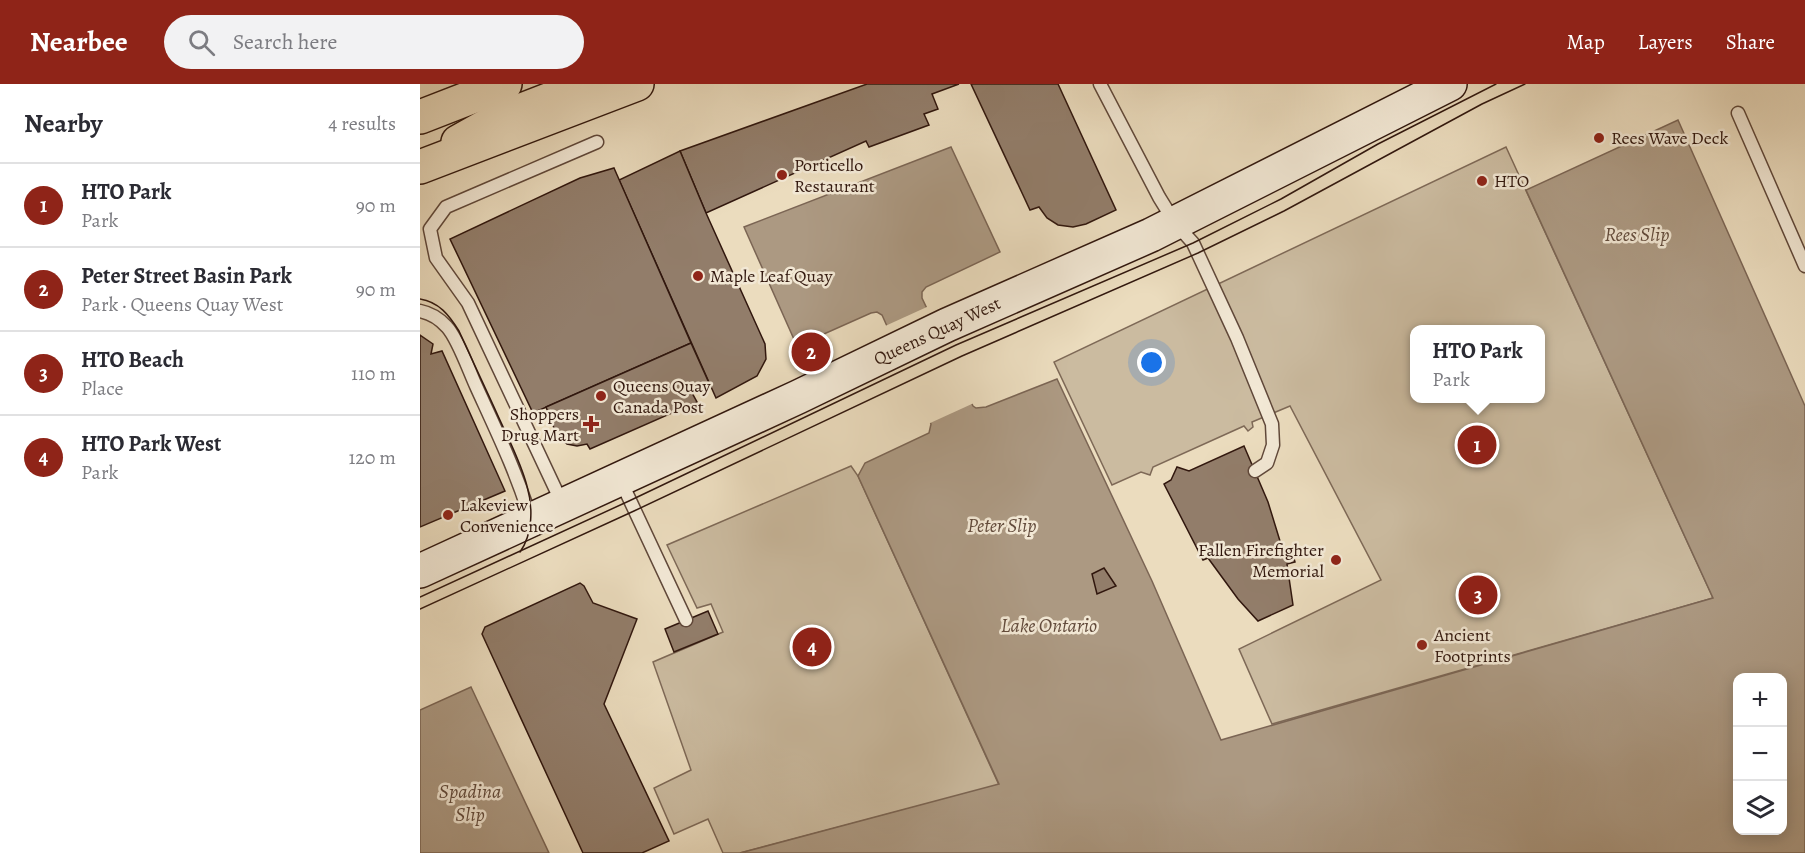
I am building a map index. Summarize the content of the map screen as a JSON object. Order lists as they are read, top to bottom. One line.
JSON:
{"streets":{"main road":["Queens Quay West"]},"water":["Rees Slip","Peter Slip","Lake Ontario","Spadina Slip"],"places":{"other":["Rees Wave Deck","Porticello Restaurant","HTO","Maple Leaf Quay","Queens Quay Canada Post","Lakeview Convenience","Fallen Firefighter Memorial","Ancient Footprints"],"health":["Shoppers Drug Mart"]},"page":{"header":"Nearbee","search":"Search here","nav":["Map","Layers","Share"],"heading":["Nearby","4 results"],"list":[{"mark":"1","name":"HTO Park","note":"Park","value":"90 m"},{"mark":"2","name":"Peter Street Basin Park","note":"Park · Queens Quay West","value":"90 m"},{"mark":"3","name":"HTO Beach","note":"Place","value":"110 m"},{"mark":"4","name":"HTO Park West","note":"Park","value":"120 m"}],"popup":["HTO Park","Park"],"pins":["2","1","3","4"],"map_buttons":["+","−"]}}
